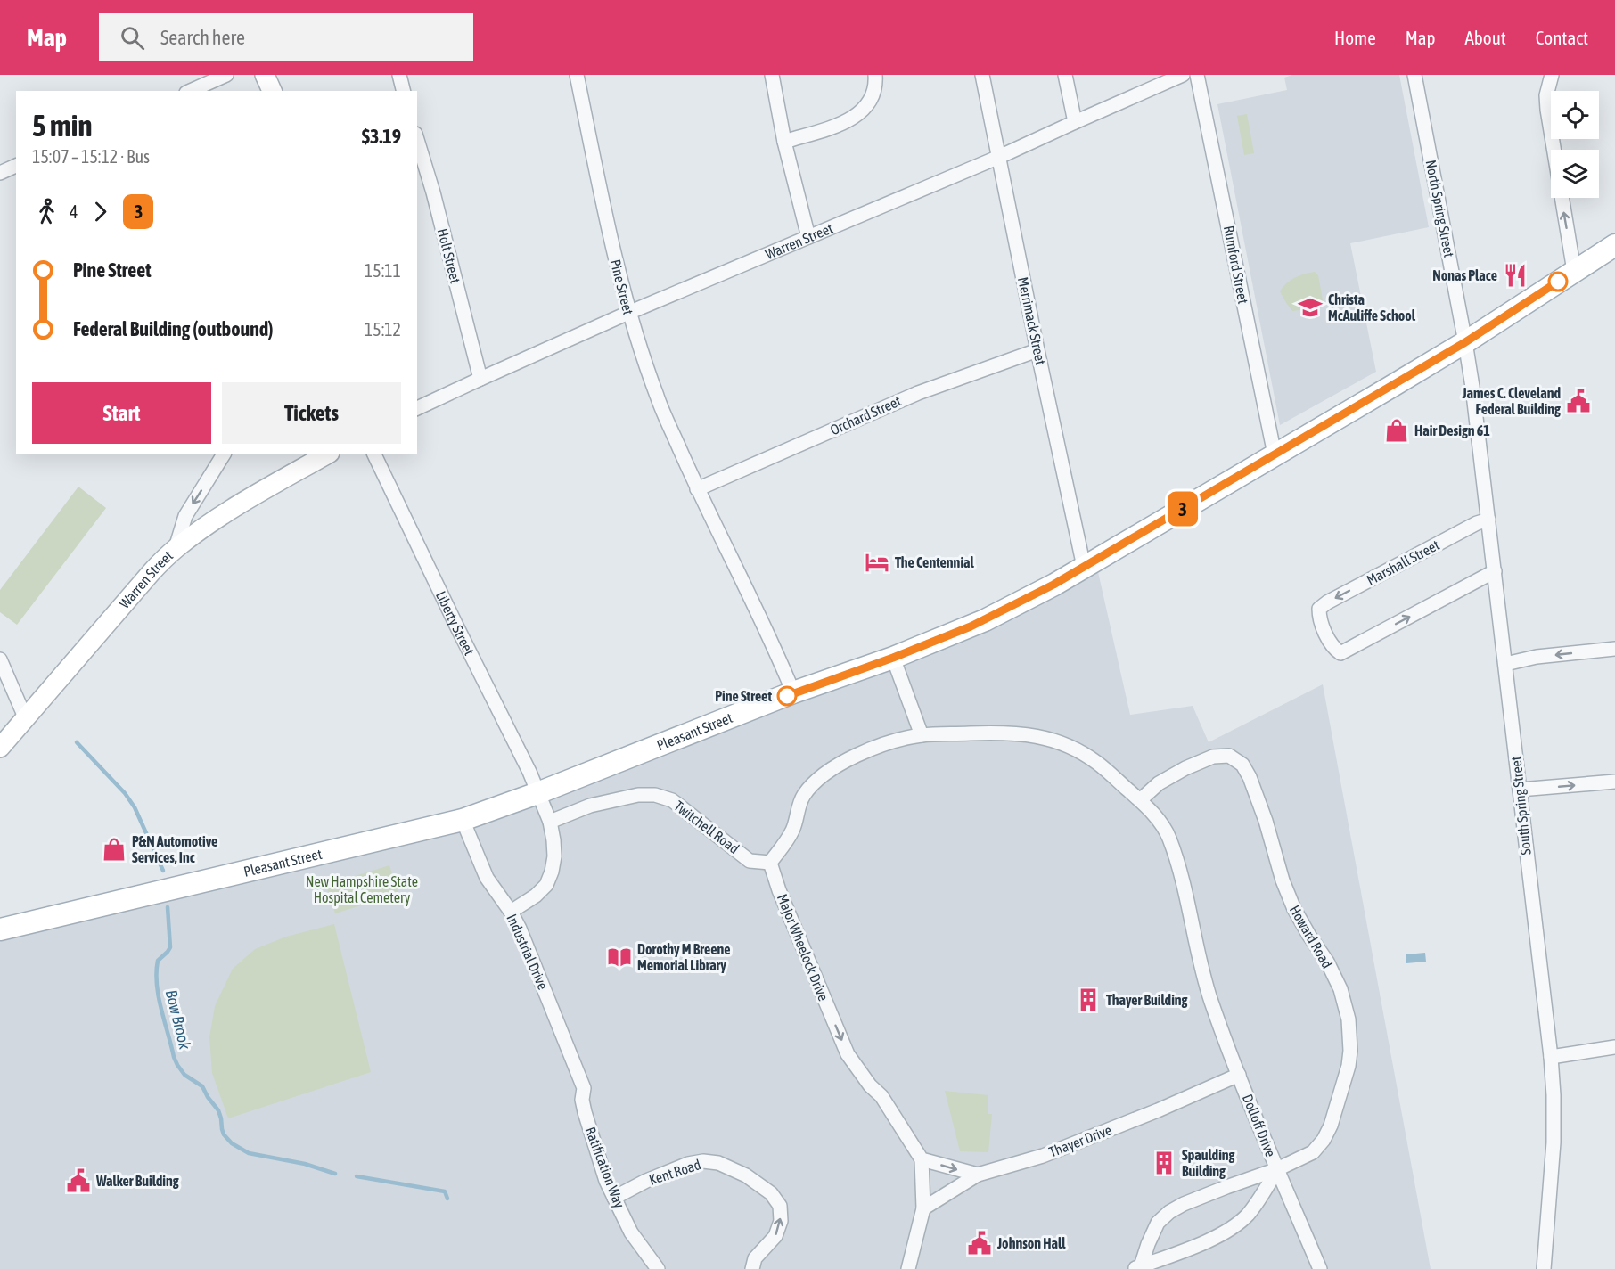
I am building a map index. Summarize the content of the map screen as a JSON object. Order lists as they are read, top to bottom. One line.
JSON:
{"streets":{"main road":["Pleasant Street"],"street":["North Spring Street","Warren Street","Holt Street","Rumford Street","Pine Street","Merrimack Street","Orchard Street","Marshall Street","Liberty Street","South Spring Street","Twitchell Road","Howard Road","Major Wheelock Drive","Industrial Drive","Dolloff Drive","Thayer Drive","Ratification Way","Kent Road"]},"crossings":[["North Spring Street","Pleasant Street"],["North Spring Street","South Spring Street"],["Warren Street","Holt Street"],["Warren Street","Pine Street"],["Warren Street","Merrimack Street"],["Rumford Street","Pleasant Street"],["Pine Street","Orchard Street"],["Pine Street","Pleasant Street"],["Merrimack Street","Orchard Street"],["Merrimack Street","Pleasant Street"],["Marshall Street","South Spring Street"],["Liberty Street","Pleasant Street"],["Pleasant Street","South Spring Street"],["Pleasant Street","Industrial Drive"],["Twitchell Road","Major Wheelock Drive"],["Howard Road","Dolloff Drive"],["Industrial Drive","Ratification Way"],["Dolloff Drive","Thayer Drive"],["Ratification Way","Kent Road"]],"one_way":["Major Wheelock Drive"],"water":["Bow Brook"],"parks":["New Hampshire State Hospital Cemetery"],"places":{"restaurant":["Nonas Place"],"school or university":["Christa McAuliffe School"],"public building":["James C. Cleveland Federal Building","Walker Building","Johnson Hall"],"shop":["Hair Design 61","P&N Automotive Services, Inc"],"hotel":["The Centennial"],"other":["Pine Street"],"library":["Dorothy M Breene Memorial Library"],"building":["Thayer Building","Spaulding Building"]},"lines":["bus line 3"],"page":{"header":"Map","search":"Search here","nav":["Home","Map","About","Contact"],"on_map":"3","heading":["5 min","15:07 – 15:12 · Bus","$3.19"],"legs":["4","3"],"list":[{"name":"Pine Street","value":"15:11"},{"name":"Federal Building (outbound)","value":"15:12"}],"buttons":["Start","Tickets"]}}
